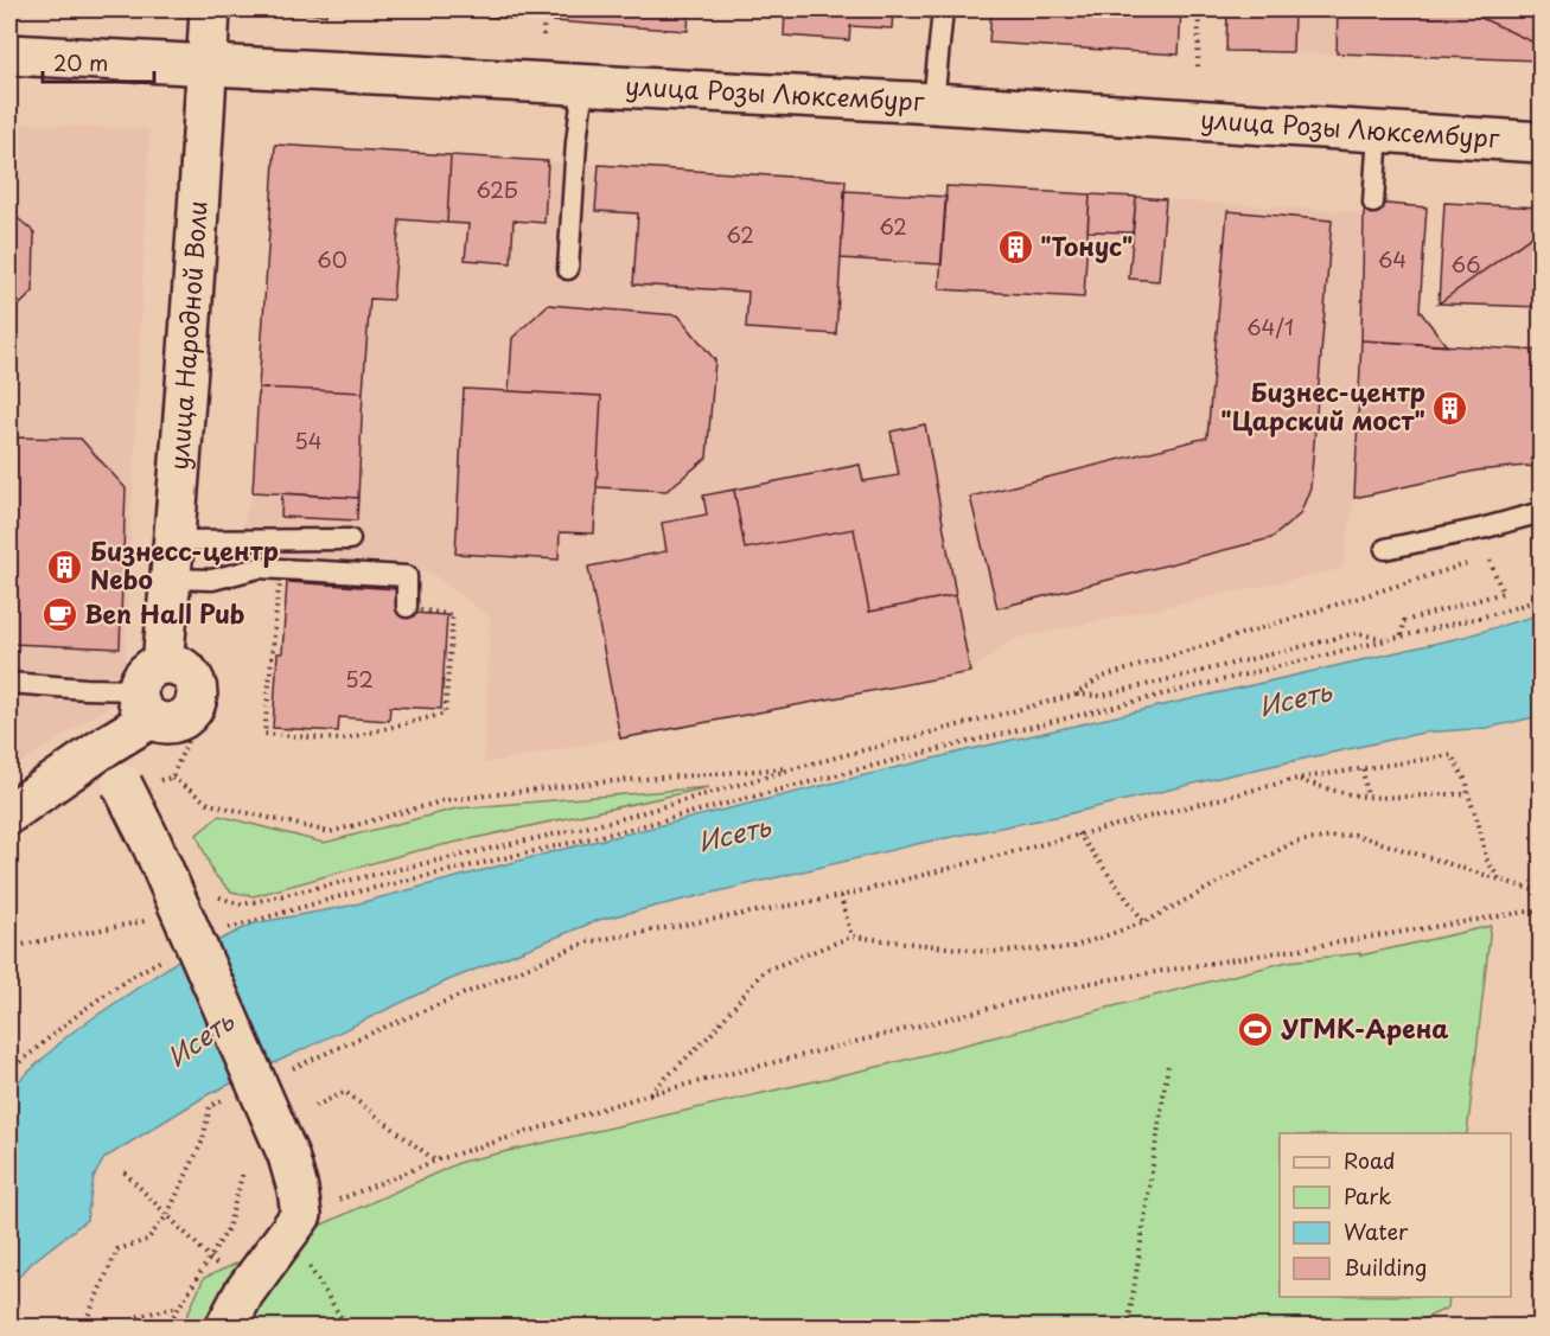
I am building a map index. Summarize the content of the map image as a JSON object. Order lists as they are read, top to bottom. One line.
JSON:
{"streets":{"main road":["улица Розы Люксембург","улица Народной Воли"]},"crossings":[["улица Розы Люксембург","улица Народной Воли"]],"water":["Исеть"],"places":{"building":["\"Тонус\"","Бизнес-центр \"Царский мост\"","Бизнесс-центр Nebo"],"cafe":["Ben Hall Pub"],"sports":["УГМК-Арена"]},"house_numbers":["62Б","62","62","60","64","66","64/1","54","52"],"legend":["Road","Park","Water","Building"],"scale_bar":"20 m"}
